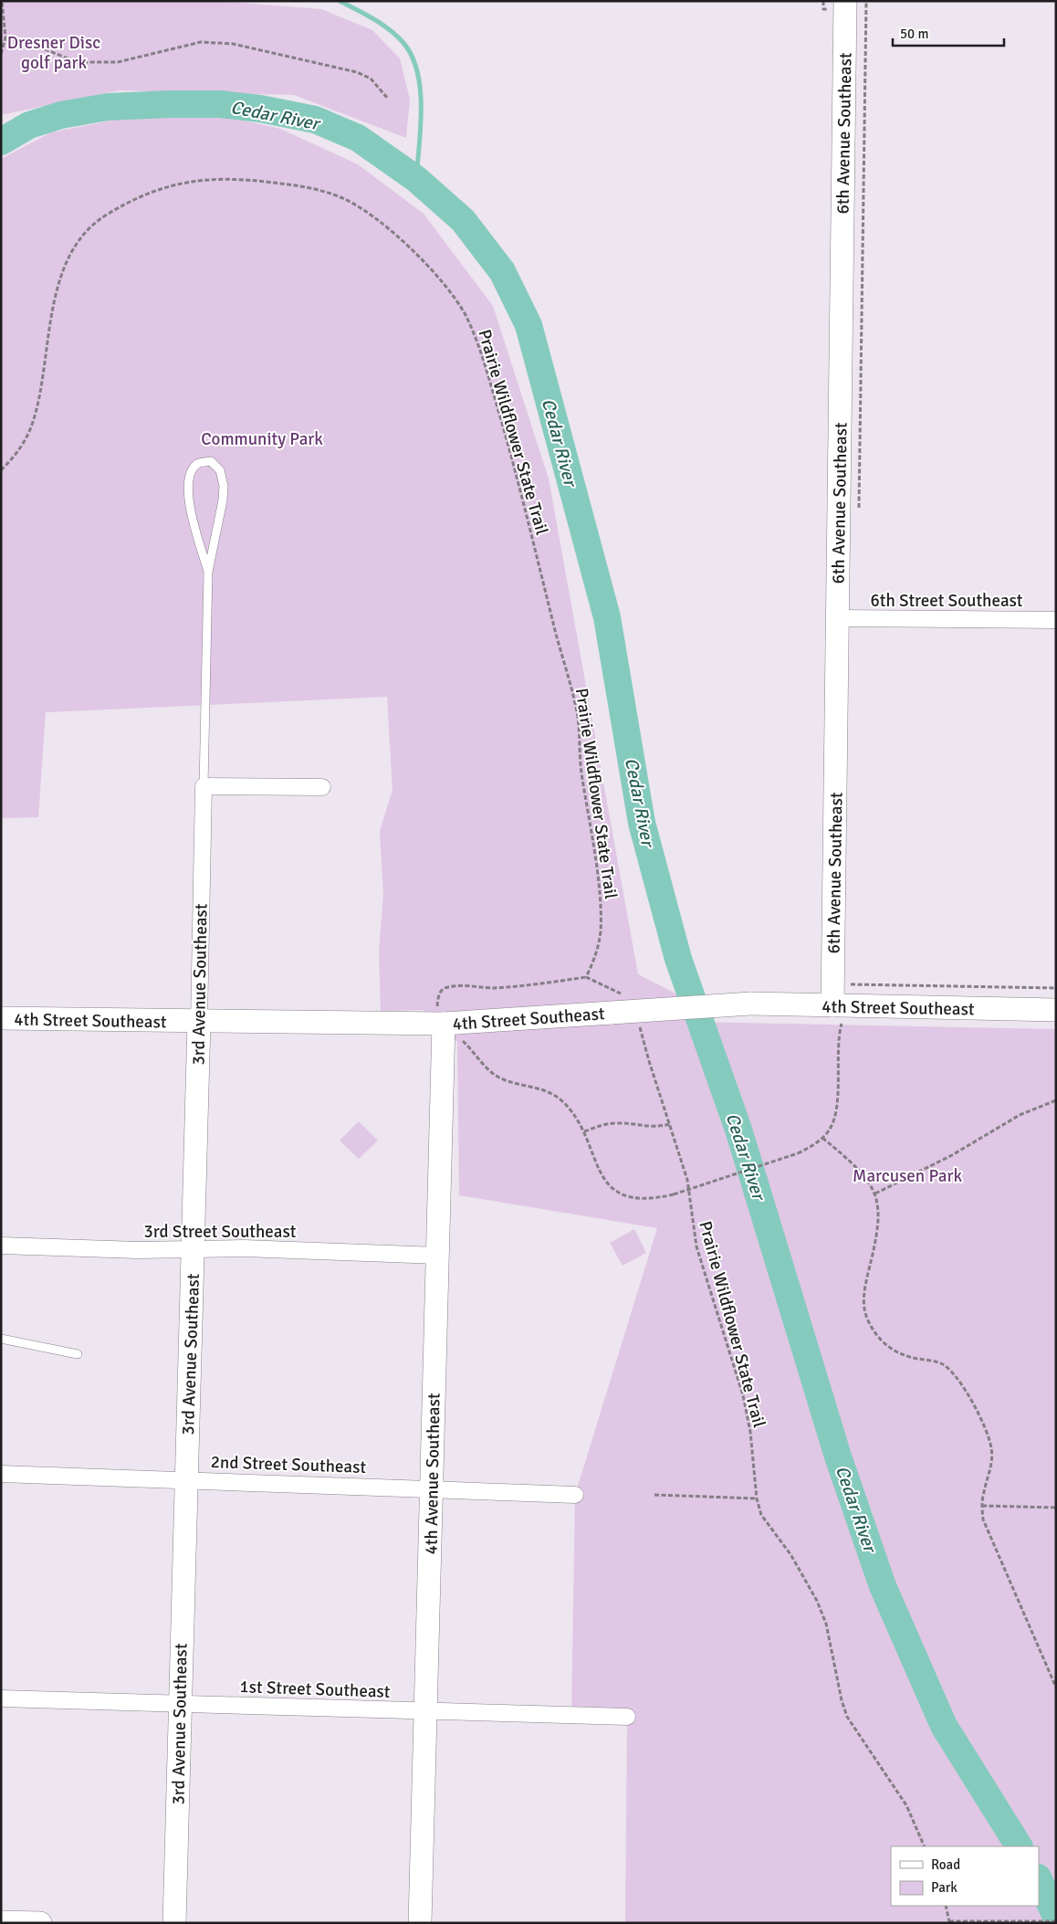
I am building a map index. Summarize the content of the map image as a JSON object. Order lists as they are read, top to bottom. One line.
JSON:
{"streets":{"street":["6th Avenue Southeast","6th Street Southeast","3rd Avenue Southeast","4th Street Southeast","3rd Street Southeast","2nd Street Southeast","4th Avenue Southeast","1st Street Southeast"],"path":["Prairie Wildflower State Trail"]},"crossings":[["6th Avenue Southeast","6th Street Southeast"],["6th Avenue Southeast","4th Street Southeast"],["3rd Avenue Southeast","4th Street Southeast"],["3rd Avenue Southeast","3rd Street Southeast"],["3rd Avenue Southeast","2nd Street Southeast"],["3rd Avenue Southeast","1st Street Southeast"],["4th Street Southeast","4th Avenue Southeast"],["3rd Street Southeast","4th Avenue Southeast"],["2nd Street Southeast","4th Avenue Southeast"],["4th Avenue Southeast","1st Street Southeast"]],"water":["Cedar River"],"parks":["Dresner Disc golf park","Community Park","Marcusen Park"],"legend":["Road","Park"],"scale_bar":"50 m"}
